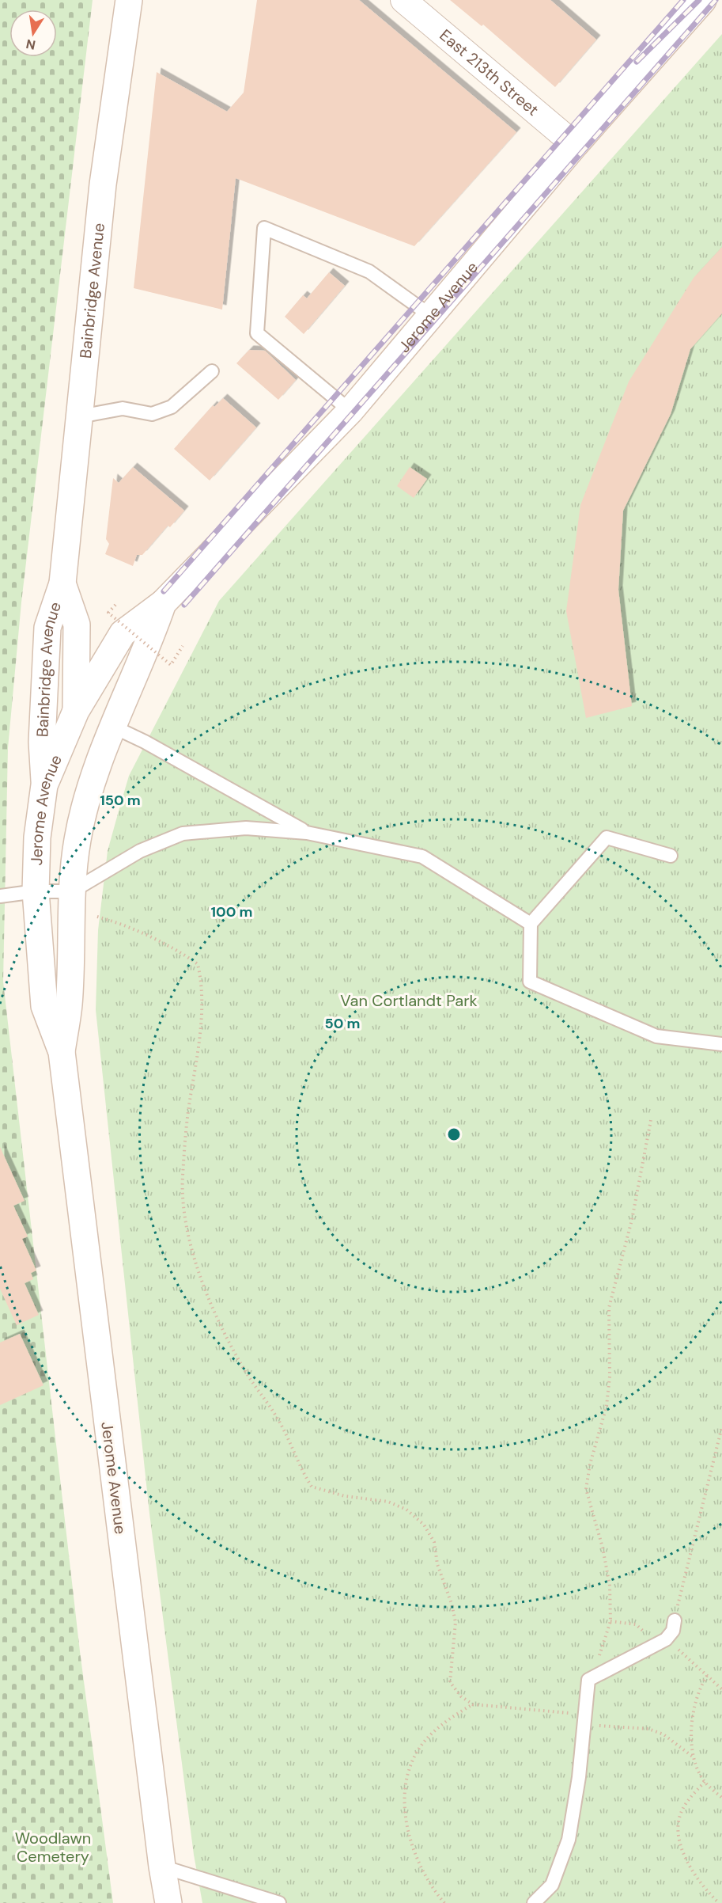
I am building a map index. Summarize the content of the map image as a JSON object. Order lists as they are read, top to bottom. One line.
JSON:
{"streets":{"main road":["Bainbridge Avenue","Jerome Avenue"],"street":["East 213th Street"]},"crossings":[["East 213th Street","Jerome Avenue"],["Bainbridge Avenue","Jerome Avenue"]],"parks":["Van Cortlandt Park","Woodlawn Cemetery"],"north":"bottom","rings":["150 m","100 m","50 m"]}
